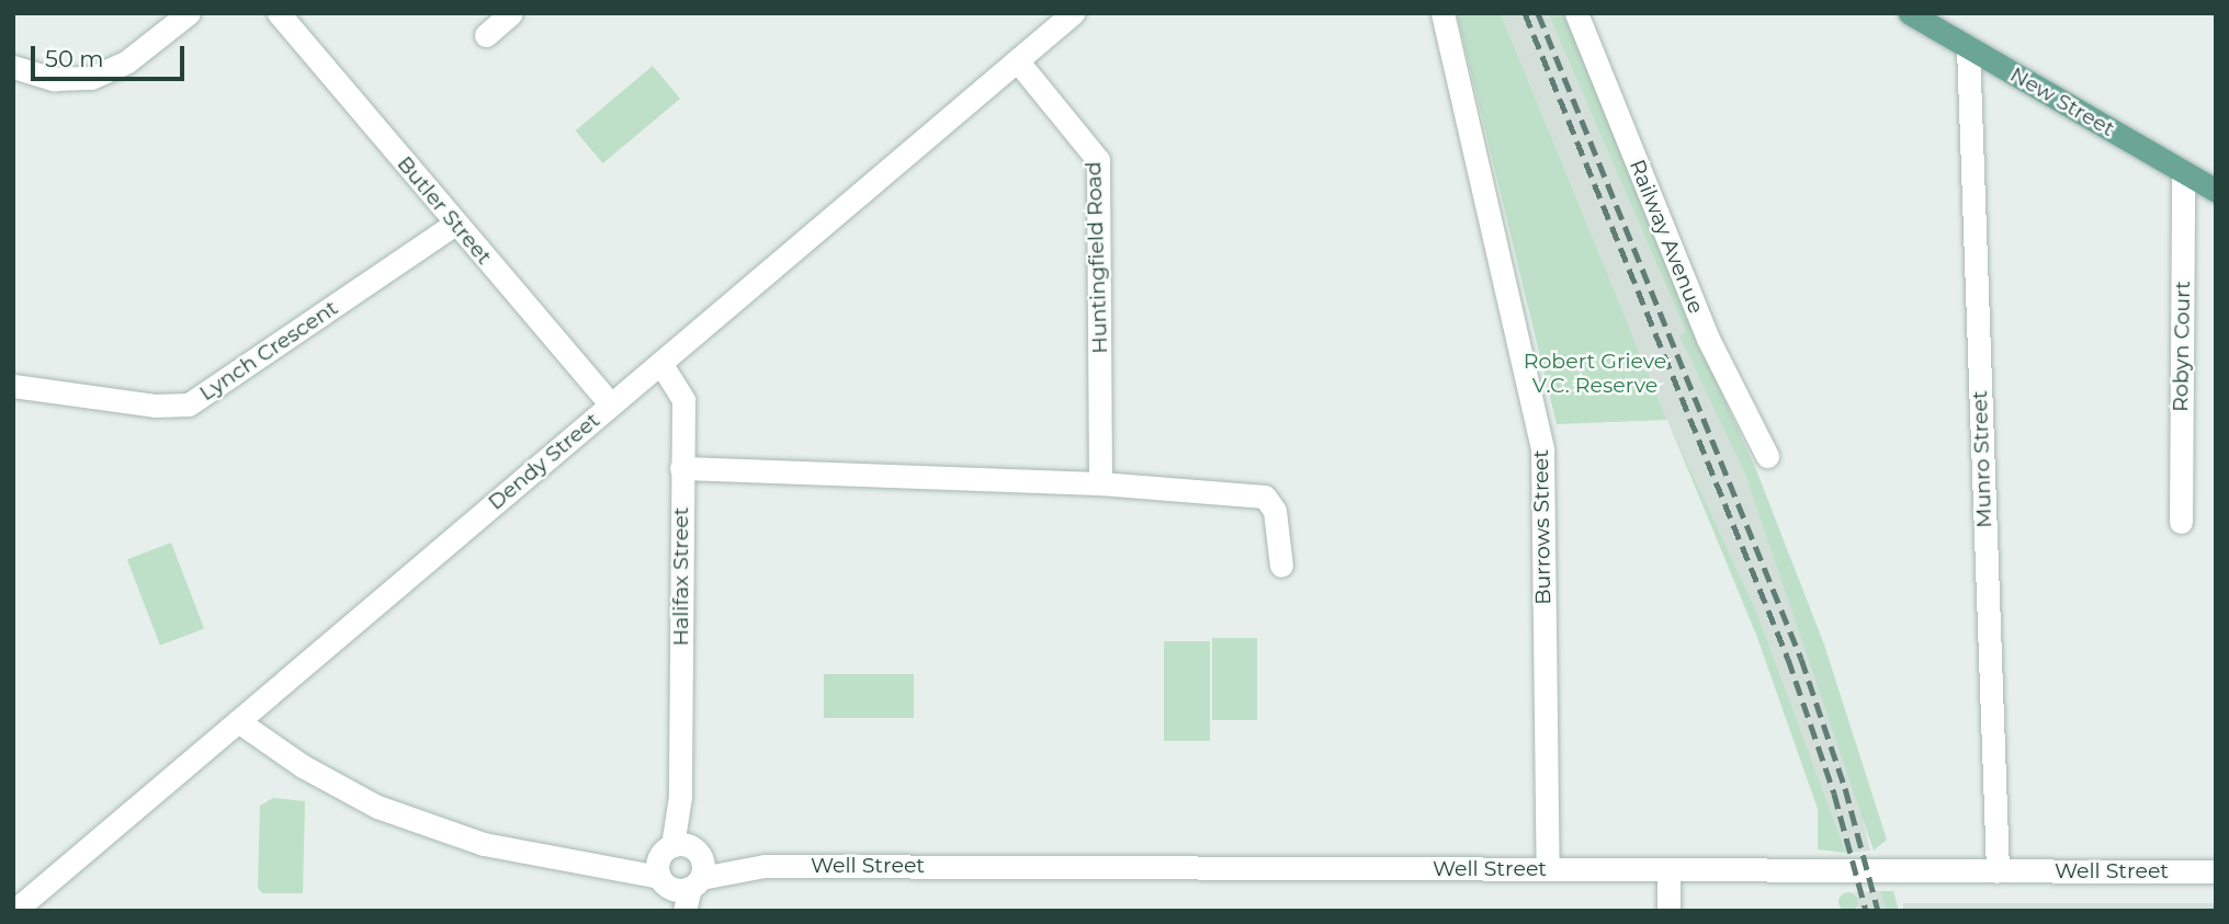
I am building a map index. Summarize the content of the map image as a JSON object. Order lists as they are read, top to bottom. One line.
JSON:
{"streets":{"main road":["New Street"],"street":["Butler Street","Railway Avenue","Huntingfield Road","Robyn Court","Lynch Crescent","Munro Street","Dendy Street","Burrows Street","Halifax Street","Well Street"]},"crossings":[["New Street","Robyn Court"],["New Street","Munro Street"],["Butler Street","Lynch Crescent"],["Butler Street","Dendy Street"],["Huntingfield Road","Dendy Street"],["Munro Street","Well Street"],["Dendy Street","Halifax Street"],["Dendy Street","Well Street"],["Burrows Street","Well Street"],["Halifax Street","Well Street"]],"parks":["Robert Grieve V.C. Reserve"],"scale_bar":"50 m"}
